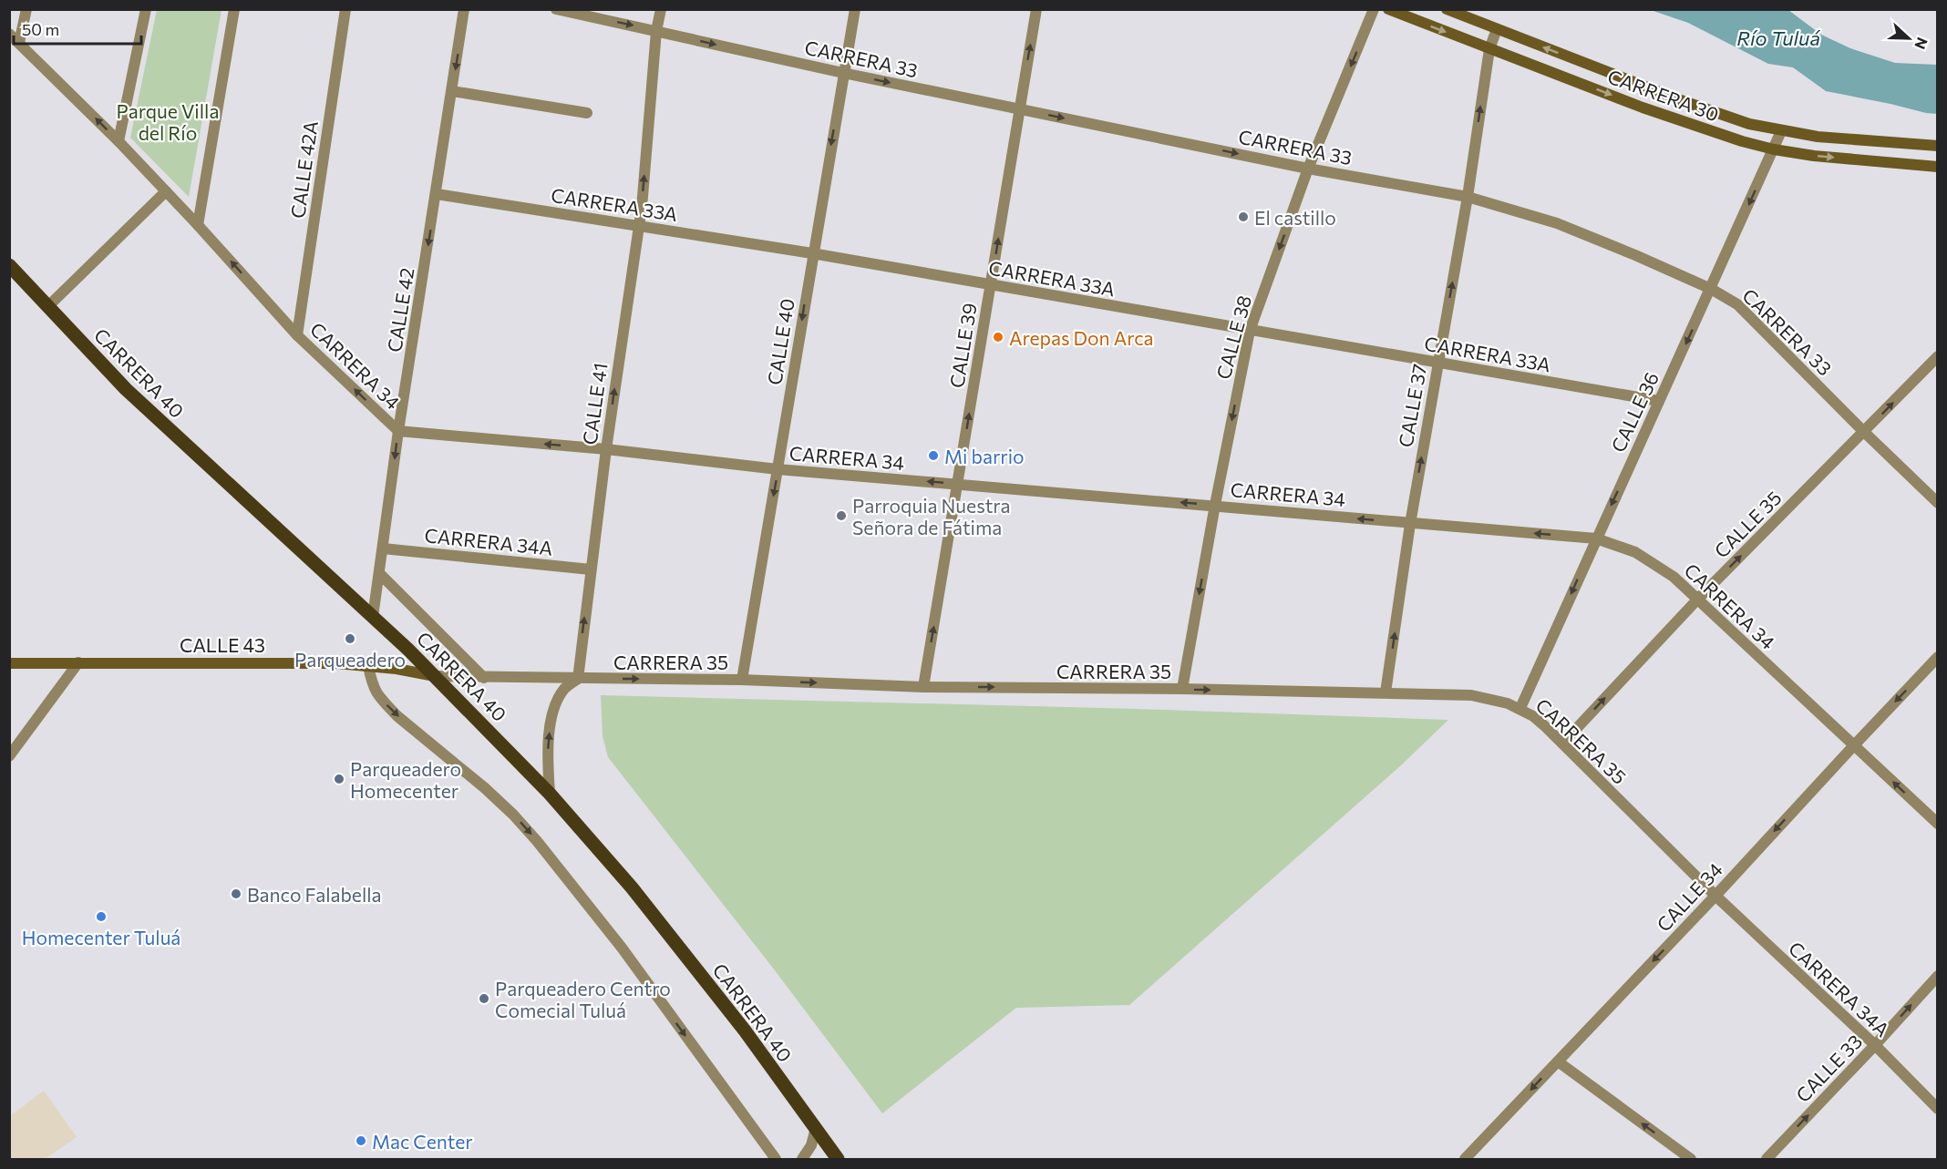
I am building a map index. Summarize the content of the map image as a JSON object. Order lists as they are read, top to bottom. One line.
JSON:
{"streets":{"main road":["CARRERA 30","CARRERA 40","CALLE 43"],"street":["CARRERA 33","CALLE 42A","CARRERA 33A","CALLE 42","CALLE 38","CALLE 40","CALLE 39","CARRERA 34","CALLE 41","CALLE 37","CALLE 36","CALLE 35","CARRERA 34A","CARRERA 35","CALLE 34","CALLE 33"]},"crossings":[["CARRERA 33","CALLE 38"],["CARRERA 33","CALLE 40"],["CARRERA 33","CALLE 39"],["CARRERA 33","CALLE 41"],["CARRERA 33","CALLE 37"],["CARRERA 33","CALLE 36"],["CARRERA 33","CALLE 35"],["CARRERA 30","CALLE 37"],["CARRERA 30","CALLE 36"],["CALLE 42A","CARRERA 34"],["CARRERA 33A","CALLE 42"],["CARRERA 33A","CALLE 38"],["CARRERA 33A","CALLE 40"],["CARRERA 33A","CALLE 39"],["CARRERA 33A","CALLE 41"],["CARRERA 33A","CALLE 37"],["CARRERA 33A","CALLE 36"],["CALLE 42","CARRERA 34"],["CALLE 42","CARRERA 40"],["CALLE 42","CARRERA 34A"],["CALLE 38","CARRERA 34"],["CALLE 38","CARRERA 35"],["CALLE 40","CARRERA 34"],["CALLE 40","CARRERA 35"],["CALLE 39","CARRERA 34"],["CALLE 39","CARRERA 35"],["CARRERA 34","CALLE 41"],["CARRERA 34","CALLE 37"],["CARRERA 34","CALLE 36"],["CARRERA 34","CALLE 35"],["CARRERA 34","CALLE 34"],["CARRERA 40","CALLE 43"],["CARRERA 40","CARRERA 35"],["CALLE 41","CARRERA 34A"],["CALLE 41","CARRERA 35"],["CALLE 37","CARRERA 35"],["CALLE 36","CARRERA 35"],["CALLE 35","CARRERA 35"],["CARRERA 34A","CARRERA 35"],["CARRERA 34A","CALLE 34"],["CARRERA 34A","CALLE 33"],["CALLE 43","CARRERA 35"],["CARRERA 35","CALLE 34"]],"one_way":["CARRERA 33","CALLE 42","CALLE 38","CALLE 40","CALLE 39","CARRERA 34","CALLE 41","CALLE 37","CALLE 36","CALLE 35","CARRERA 35","CALLE 34","CALLE 33"],"water":["Río Tuluá"],"parks":["Parque Villa del Río"],"places":["El castillo","Arepas Don Arca","Mi barrio","Parroquia Nuestra Señora de Fátima","Parqueadero","Parqueadero Homecenter","Banco Falabella","Homecenter Tuluá","Parqueadero Centro Comecial Tuluá","Mac Center"],"scale_bar":"50 m","north":"right"}
